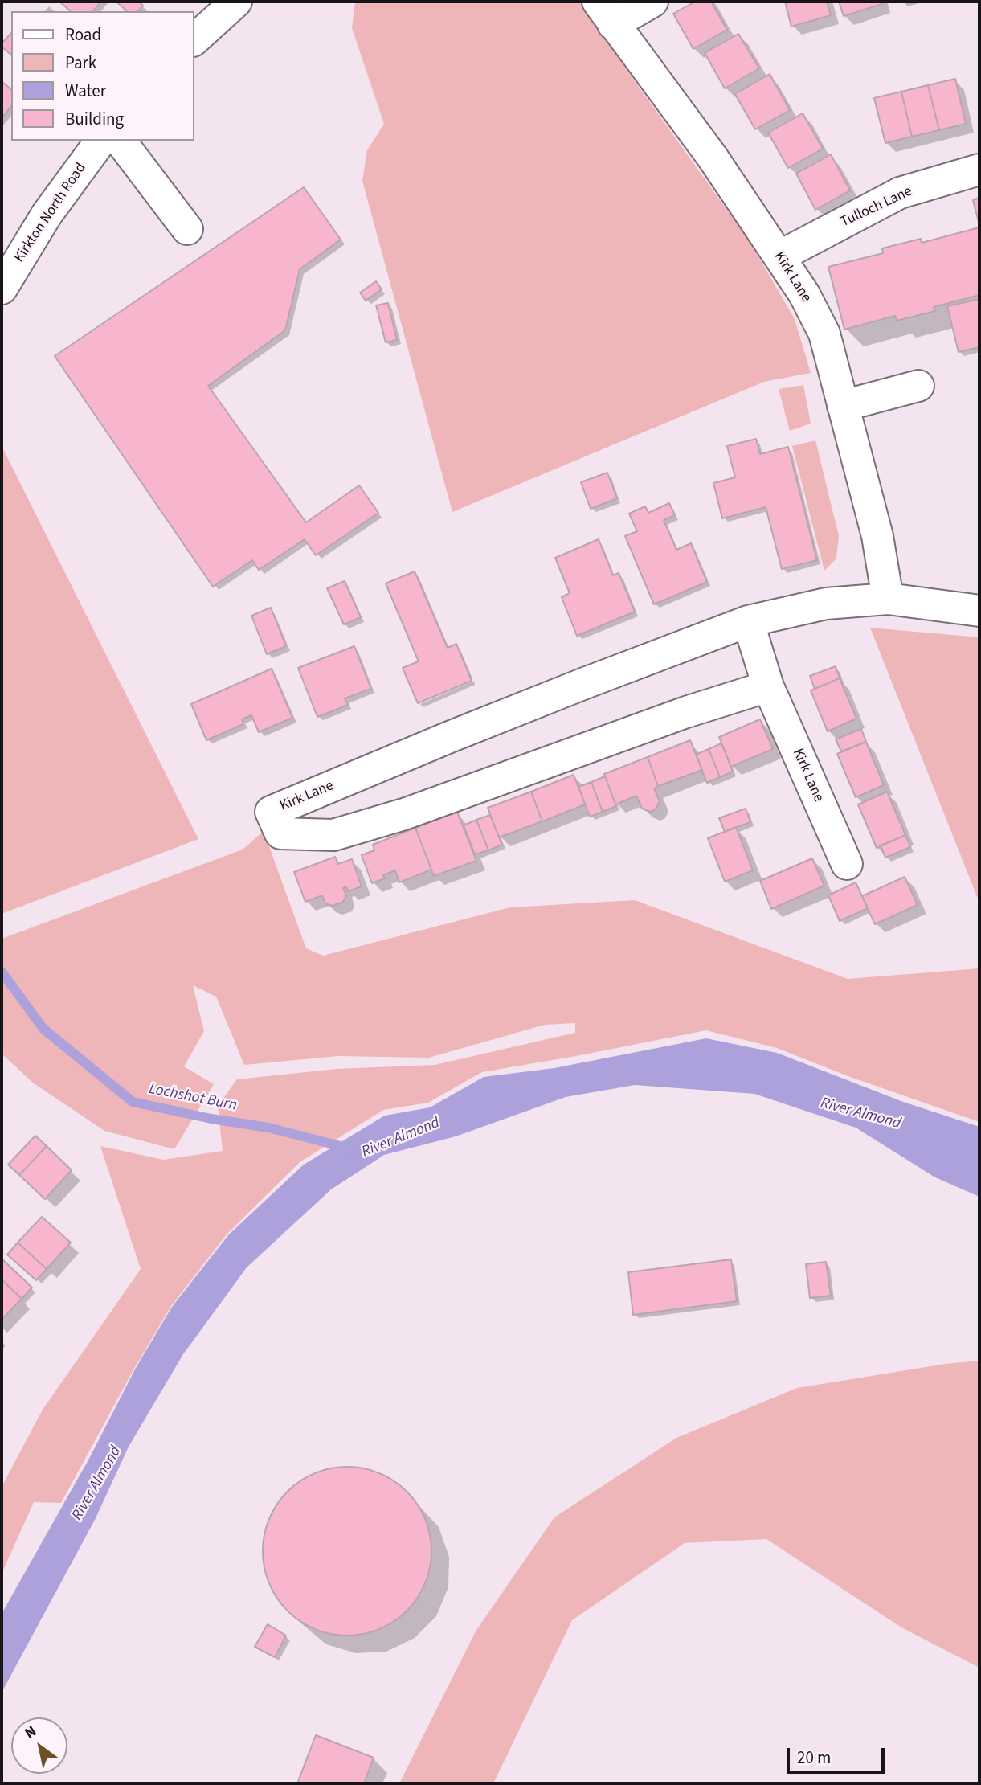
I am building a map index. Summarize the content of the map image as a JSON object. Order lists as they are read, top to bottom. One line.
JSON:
{"streets":{"street":["Tulloch Lane","Kirkton North Road","Kirk Lane"]},"crossings":[["Tulloch Lane","Kirk Lane"]],"water":["Lochshot Burn","River Almond"],"legend":["Road","Park","Water","Building"],"scale_bar":"20 m","north":"top left"}
